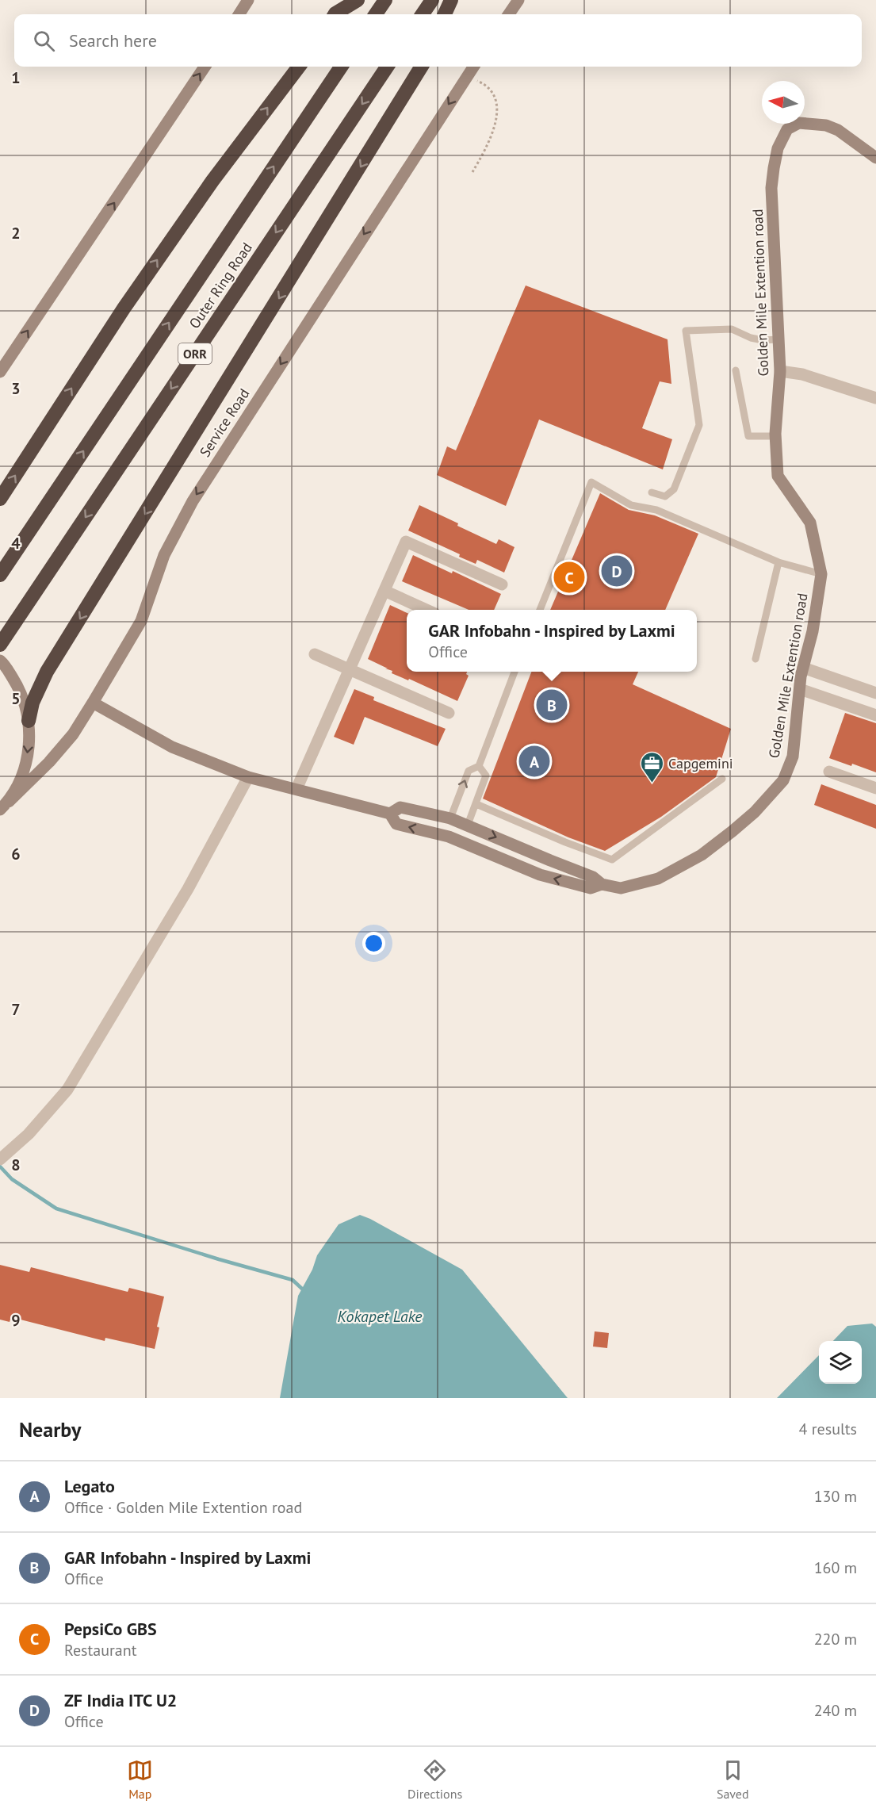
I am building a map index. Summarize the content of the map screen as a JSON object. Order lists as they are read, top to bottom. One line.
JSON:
{"streets":{"highway":["Outer Ring Road","ORR"],"street":["Golden Mile Extention road","Service Road"]},"crossings":[["Golden Mile Extention road","Service Road"]],"one_way":["Service Road"],"water":["Kokapet Lake"],"places":{"office":["Capgemini"]},"north":"left","page":{"search":"Search here","pins":["D","C","B","A"],"popup":["GAR Infobahn - Inspired by Laxmi","Office"],"heading":["Nearby","4 results"],"list":[{"mark":"A","name":"Legato","note":"Office · Golden Mile Extention road","value":"130 m"},{"mark":"B","name":"GAR Infobahn - Inspired by Laxmi","note":"Office","value":"160 m"},{"mark":"C","name":"PepsiCo GBS","note":"Restaurant","value":"220 m"},{"mark":"D","name":"ZF India ITC U2","note":"Office","value":"240 m"}],"nav":["Map","Directions","Saved"]},"grid":{"rows":["1","2","3","4","5","6","7","8","9"]}}
